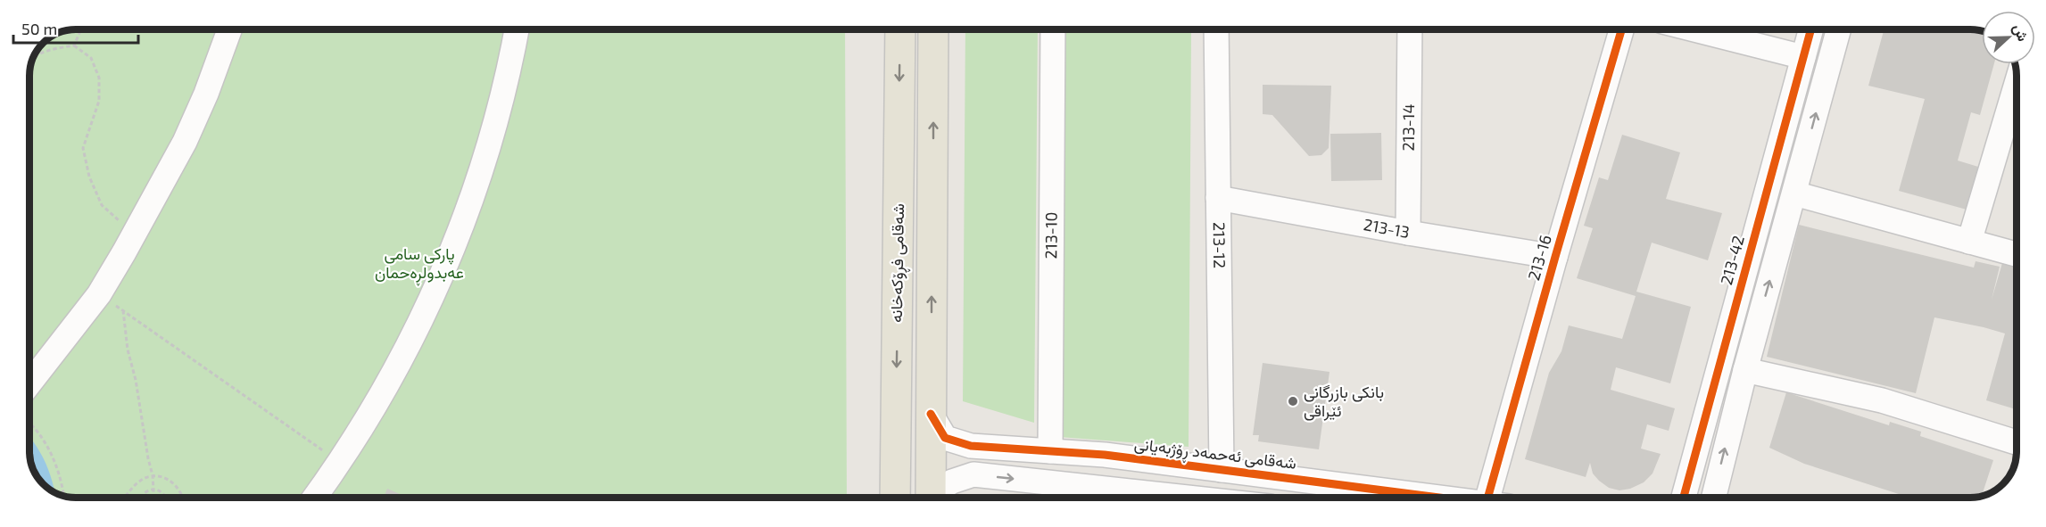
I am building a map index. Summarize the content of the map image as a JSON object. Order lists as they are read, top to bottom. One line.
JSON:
{"streets":{"main road":["شەقامی فڕۆکەخانە"],"street":["213-14","213-13","213-10","213-12","213-16","213-42","شەقامی ئەحمەد ڕۆژبەیانی"]},"crossings":[["213-14","213-13"],["213-13","213-12"],["213-13","213-16"],["213-10","شەقامی ئەحمەد ڕۆژبەیانی"],["213-12","شەقامی ئەحمەد ڕۆژبەیانی"]],"parks":["پارکی سامی عەبدولڕەحمان"],"places":["بانکی بازرگانی ئێراقی"],"scale_bar":"50 m","north":"right"}
